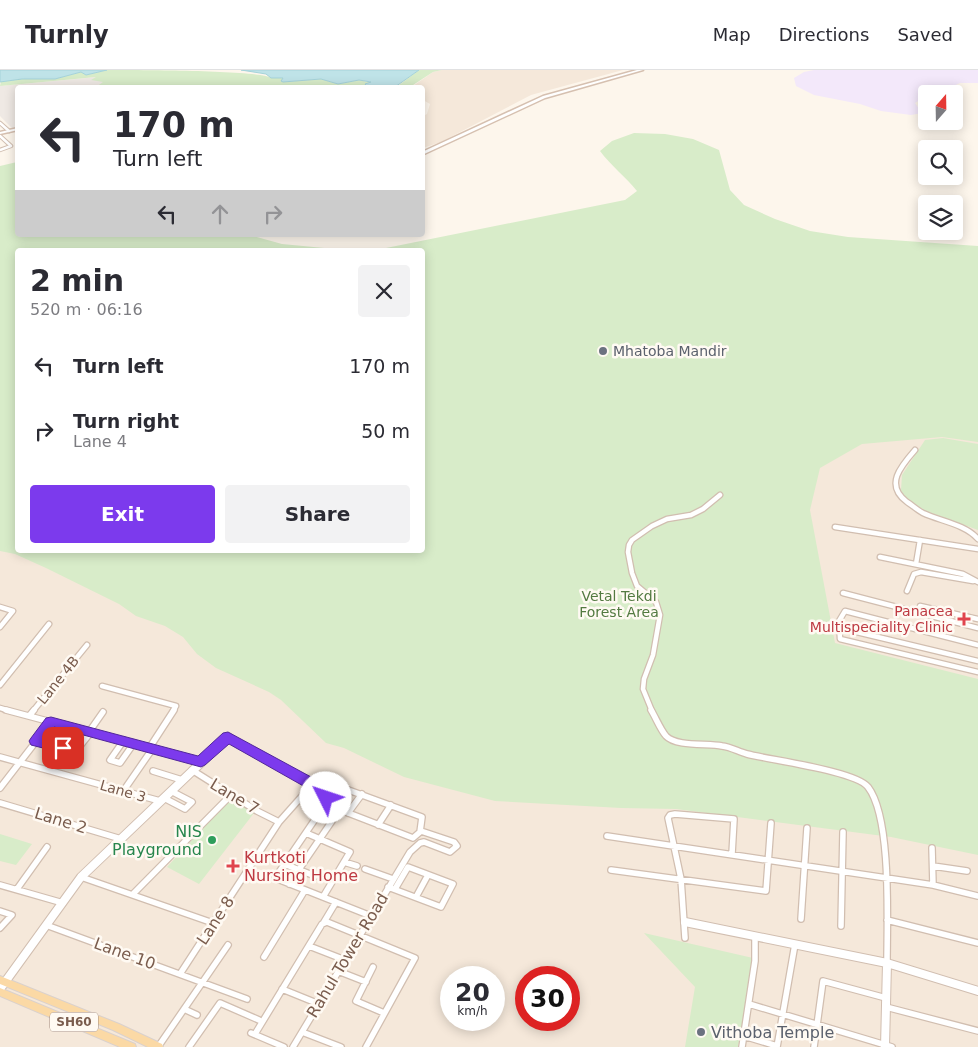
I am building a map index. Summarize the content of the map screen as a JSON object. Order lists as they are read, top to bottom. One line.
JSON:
{"streets":{"main road":["SH60"],"street":["Lane 4B","Lane 3","Lane 7","Lane 2","Lane 8","Lane 10","Rahul Tower Road"]},"crossings":[["Lane 7","Lane 8"],["Lane 8","Lane 10"]],"parks":["Vetal Tekdi Forest Area"],"places":{"other":["Mhatoba Mandir","NIS Playground","Vithoba Temple"],"health":["Panacea Multispeciality Clinic","Kurtkoti Nursing Home"]},"north":"top","page":{"header":"Turnly","nav":["Map","Directions","Saved"],"turn":["170 m","Turn left"],"heading":["2 min","520 m · 06:16"],"list":[{"name":"Turn left","value":"170 m"},{"name":"Turn right","note":"Lane 4","value":"50 m"}],"buttons":["Exit","Share"],"speed":"20 km/h","limit":"30"}}
